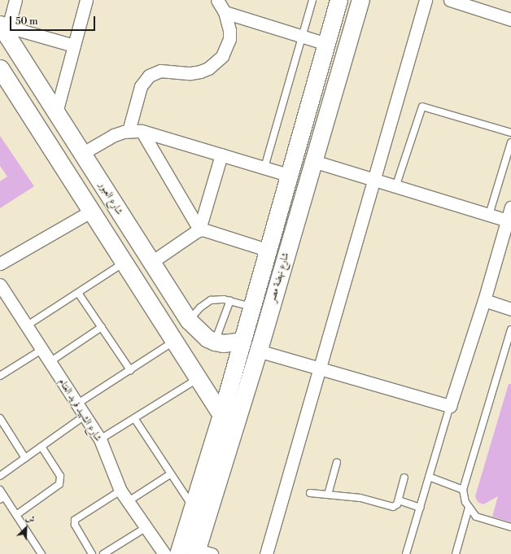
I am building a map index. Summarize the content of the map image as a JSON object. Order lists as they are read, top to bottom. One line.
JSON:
{"streets":{"street":["شارع العبور","شارع نهضة مصر","شارع الشهيد فريد الغنام"]},"scale_bar":"50 m","north":"top right"}
